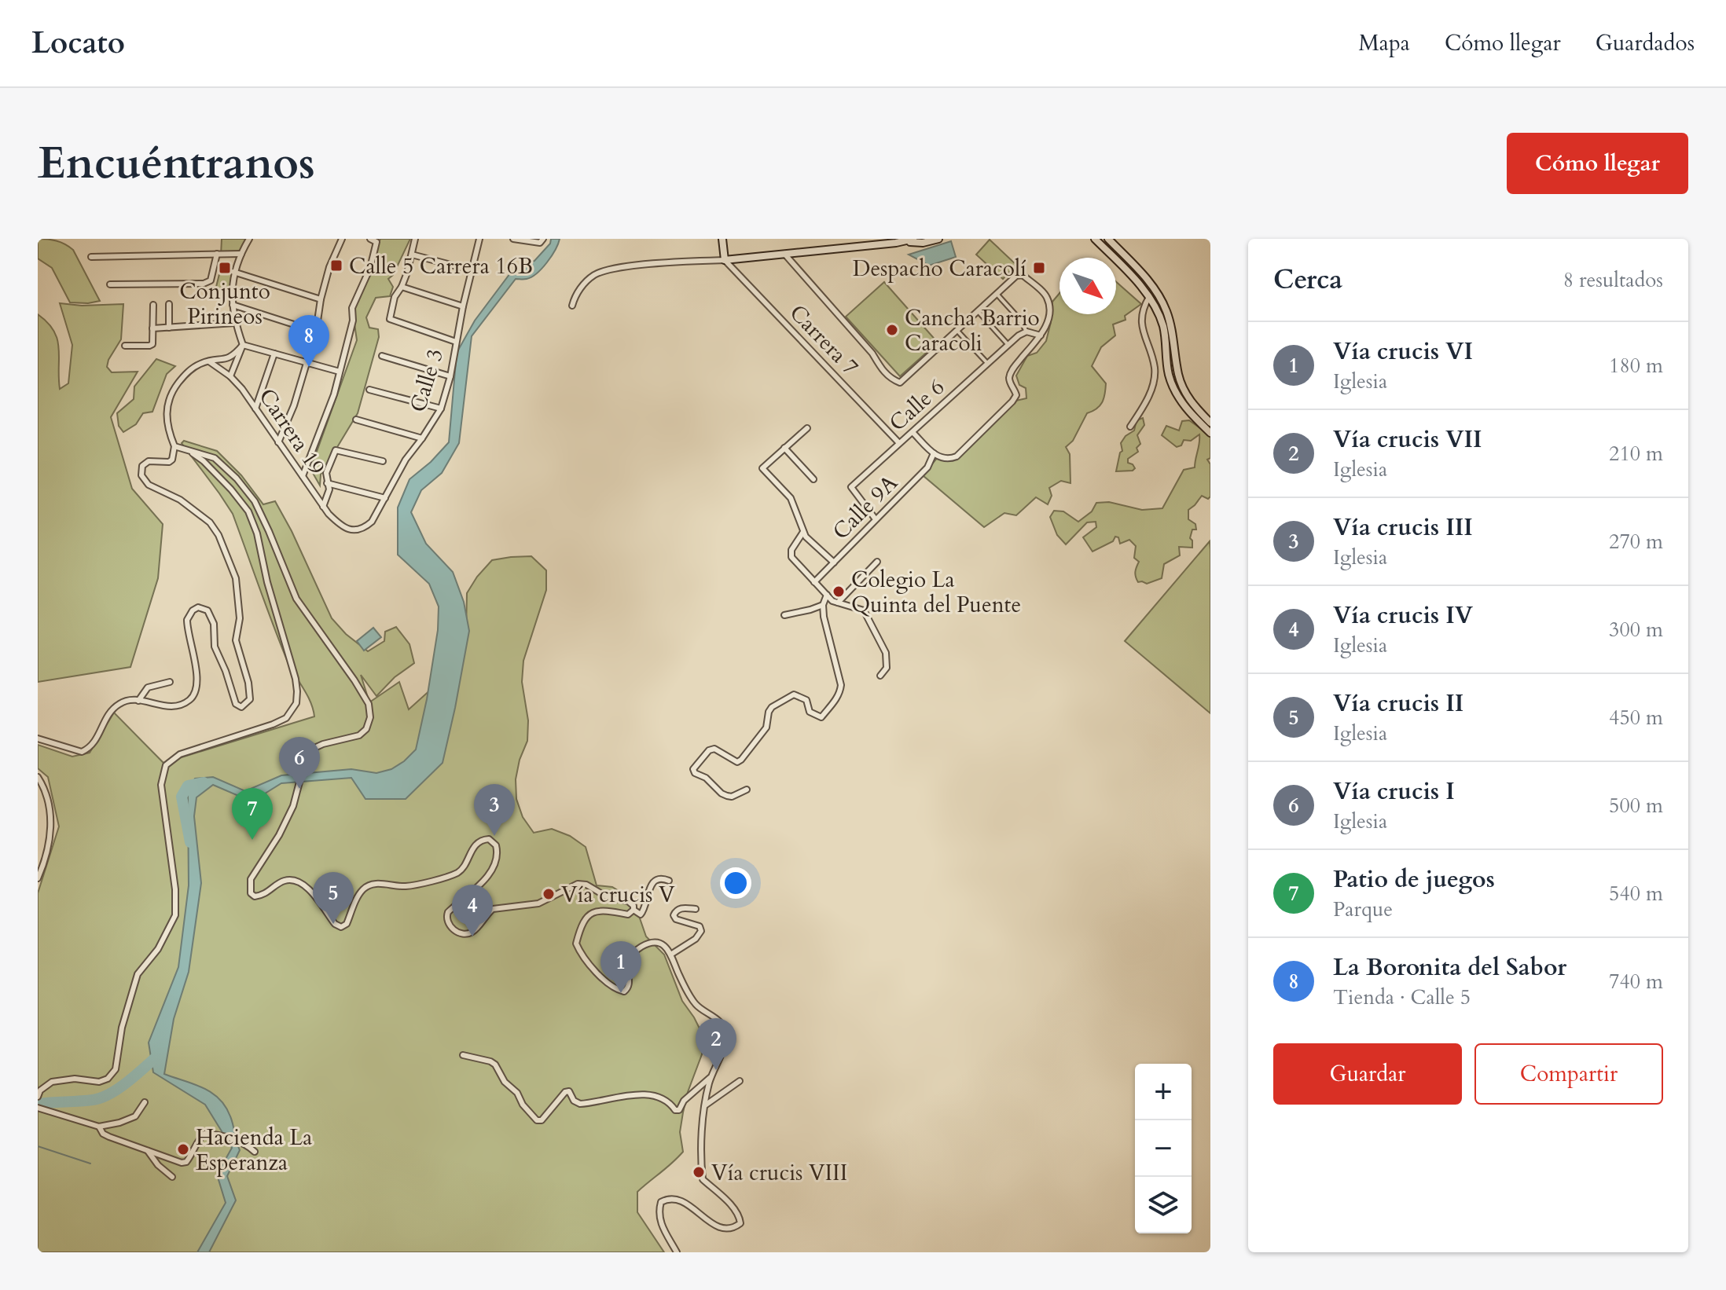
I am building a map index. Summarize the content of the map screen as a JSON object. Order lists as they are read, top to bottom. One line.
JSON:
{"streets":{"street":["Carrera 7","Calle 3","Calle 6","Carrera 19","Calle 9A"]},"crossings":[["Carrera 7","Calle 6"],["Calle 3","Carrera 19"],["Calle 6","Calle 9A"]],"places":{"transit":["Calle 5 Carrera 16B","Conjunto Pirineos","Despacho Caracolí"],"other":["Cancha Barrio Caracoli","Colegio La Quinta del Puente","Vía crucis V","Hacienda La Esperanza","Vía crucis VIII"]},"north":"bottom right","page":{"header":"Locato","nav":["Mapa","Cómo llegar","Guardados"],"buttons":["Cómo llegar",["Guardar","Compartir"]],"title":"Encuéntranos","heading":["Cerca","8 resultados"],"pins":["8","6","3","7","5","4","1","2"],"list":[{"mark":"1","name":"Vía crucis VI","note":"Iglesia","value":"180 m"},{"mark":"2","name":"Vía crucis VII","note":"Iglesia","value":"210 m"},{"mark":"3","name":"Vía crucis III","note":"Iglesia","value":"270 m"},{"mark":"4","name":"Vía crucis IV","note":"Iglesia","value":"300 m"},{"mark":"5","name":"Vía crucis II","note":"Iglesia","value":"450 m"},{"mark":"6","name":"Vía crucis I","note":"Iglesia","value":"500 m"},{"mark":"7","name":"Patio de juegos","note":"Parque","value":"540 m"},{"mark":"8","name":"La Boronita del Sabor","note":"Tienda · Calle 5","value":"740 m"}],"map_buttons":["+","−"]}}
